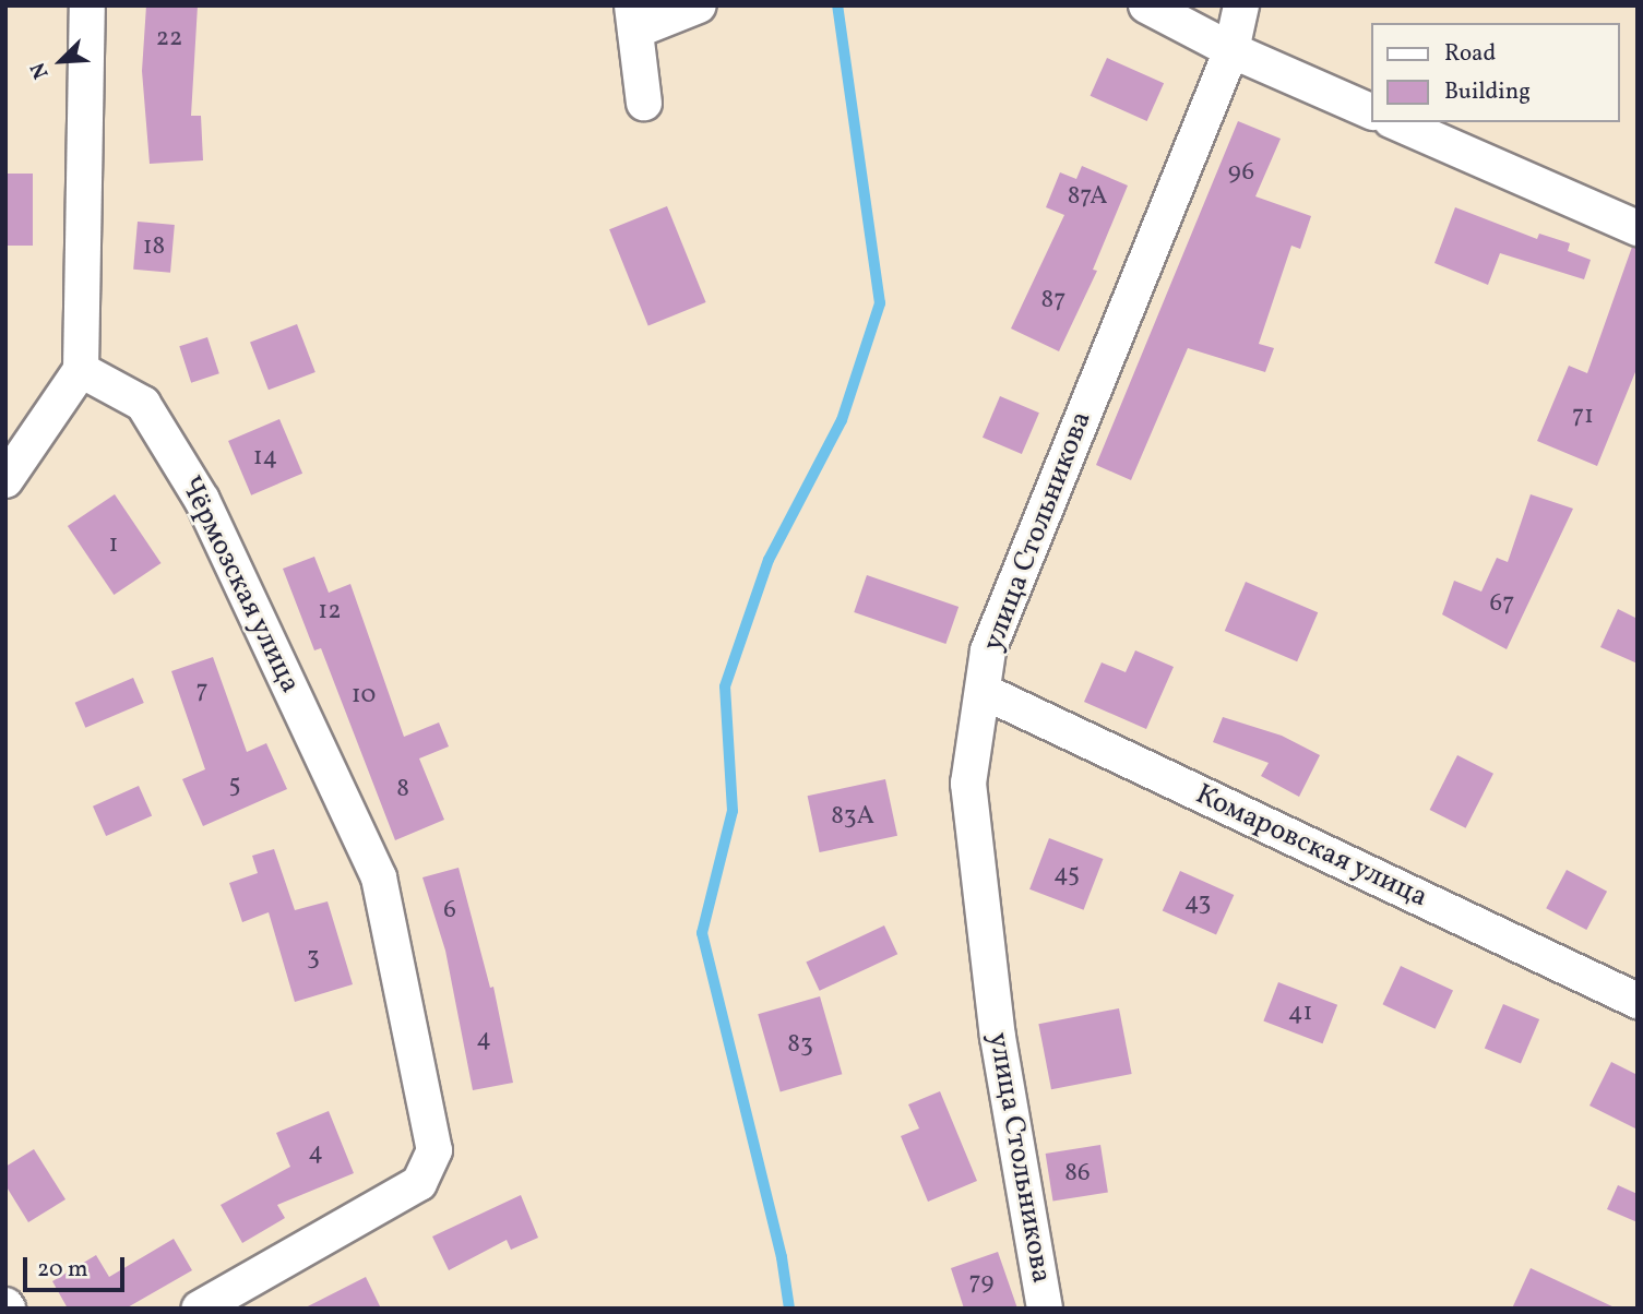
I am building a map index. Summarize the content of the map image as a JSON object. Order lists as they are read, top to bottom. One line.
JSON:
{"streets":{"street":["улица Стольникова","Чёрмозская улица","Комаровская улица"]},"crossings":[["улица Стольникова","Комаровская улица"]],"house_numbers":["22","96","87А","18","87","71","14","1","67","12","7","10","5","8","83А","45","43","6","3","41","4","83","4","86","79"],"legend":["Road","Building"],"scale_bar":"20 m","north":"bottom left"}
